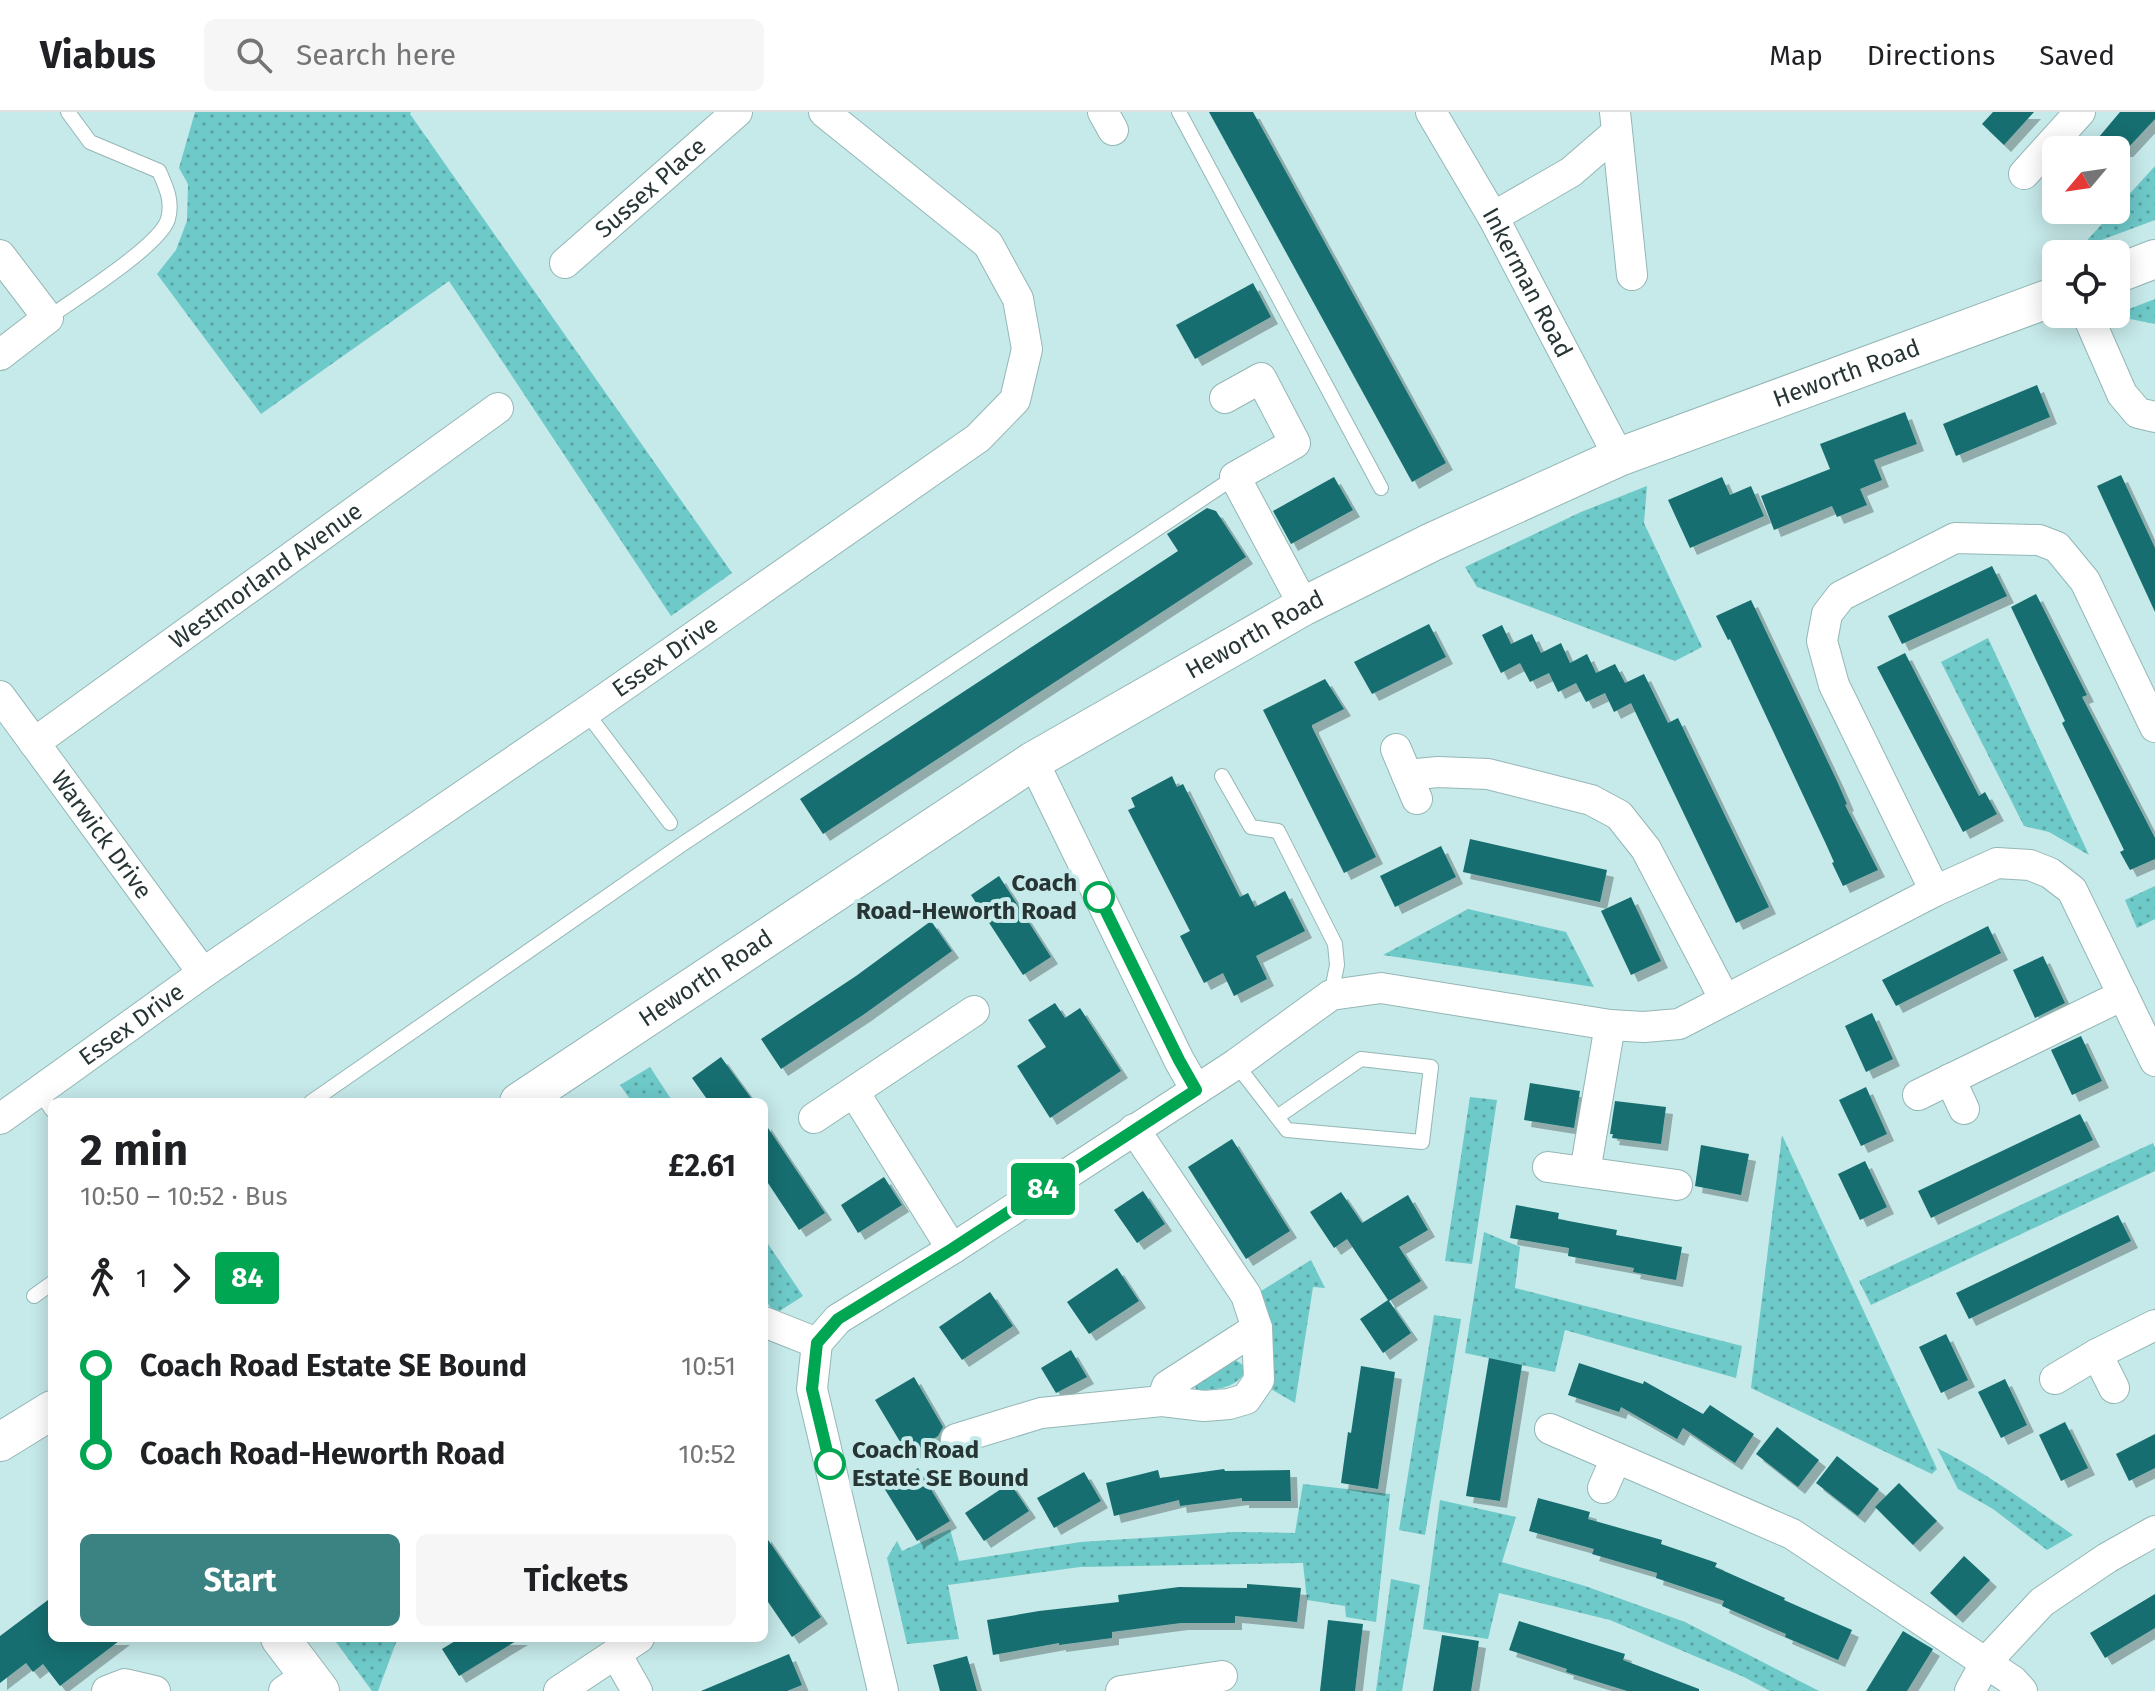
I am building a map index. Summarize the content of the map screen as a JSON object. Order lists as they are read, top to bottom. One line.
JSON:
{"streets":{"street":["Sussex Place","Inkerman Road","Heworth Road","Westmorland Avenue","Essex Drive","Warwick Drive"]},"crossings":[["Inkerman Road","Heworth Road"],["Westmorland Avenue","Warwick Drive"],["Essex Drive","Warwick Drive"]],"places":["Coach Road-Heworth Road","Coach Road Estate SE Bound"],"lines":["bus line 84"],"north":"bottom left","page":{"header":"Viabus","search":"Search here","nav":["Map","Directions","Saved"],"on_map":"84","heading":["2 min","10:50 – 10:52 · Bus","£2.61"],"legs":["1","84"],"list":[{"name":"Coach Road Estate SE Bound","value":"10:51"},{"name":"Coach Road-Heworth Road","value":"10:52"}],"buttons":["Start","Tickets"]}}
